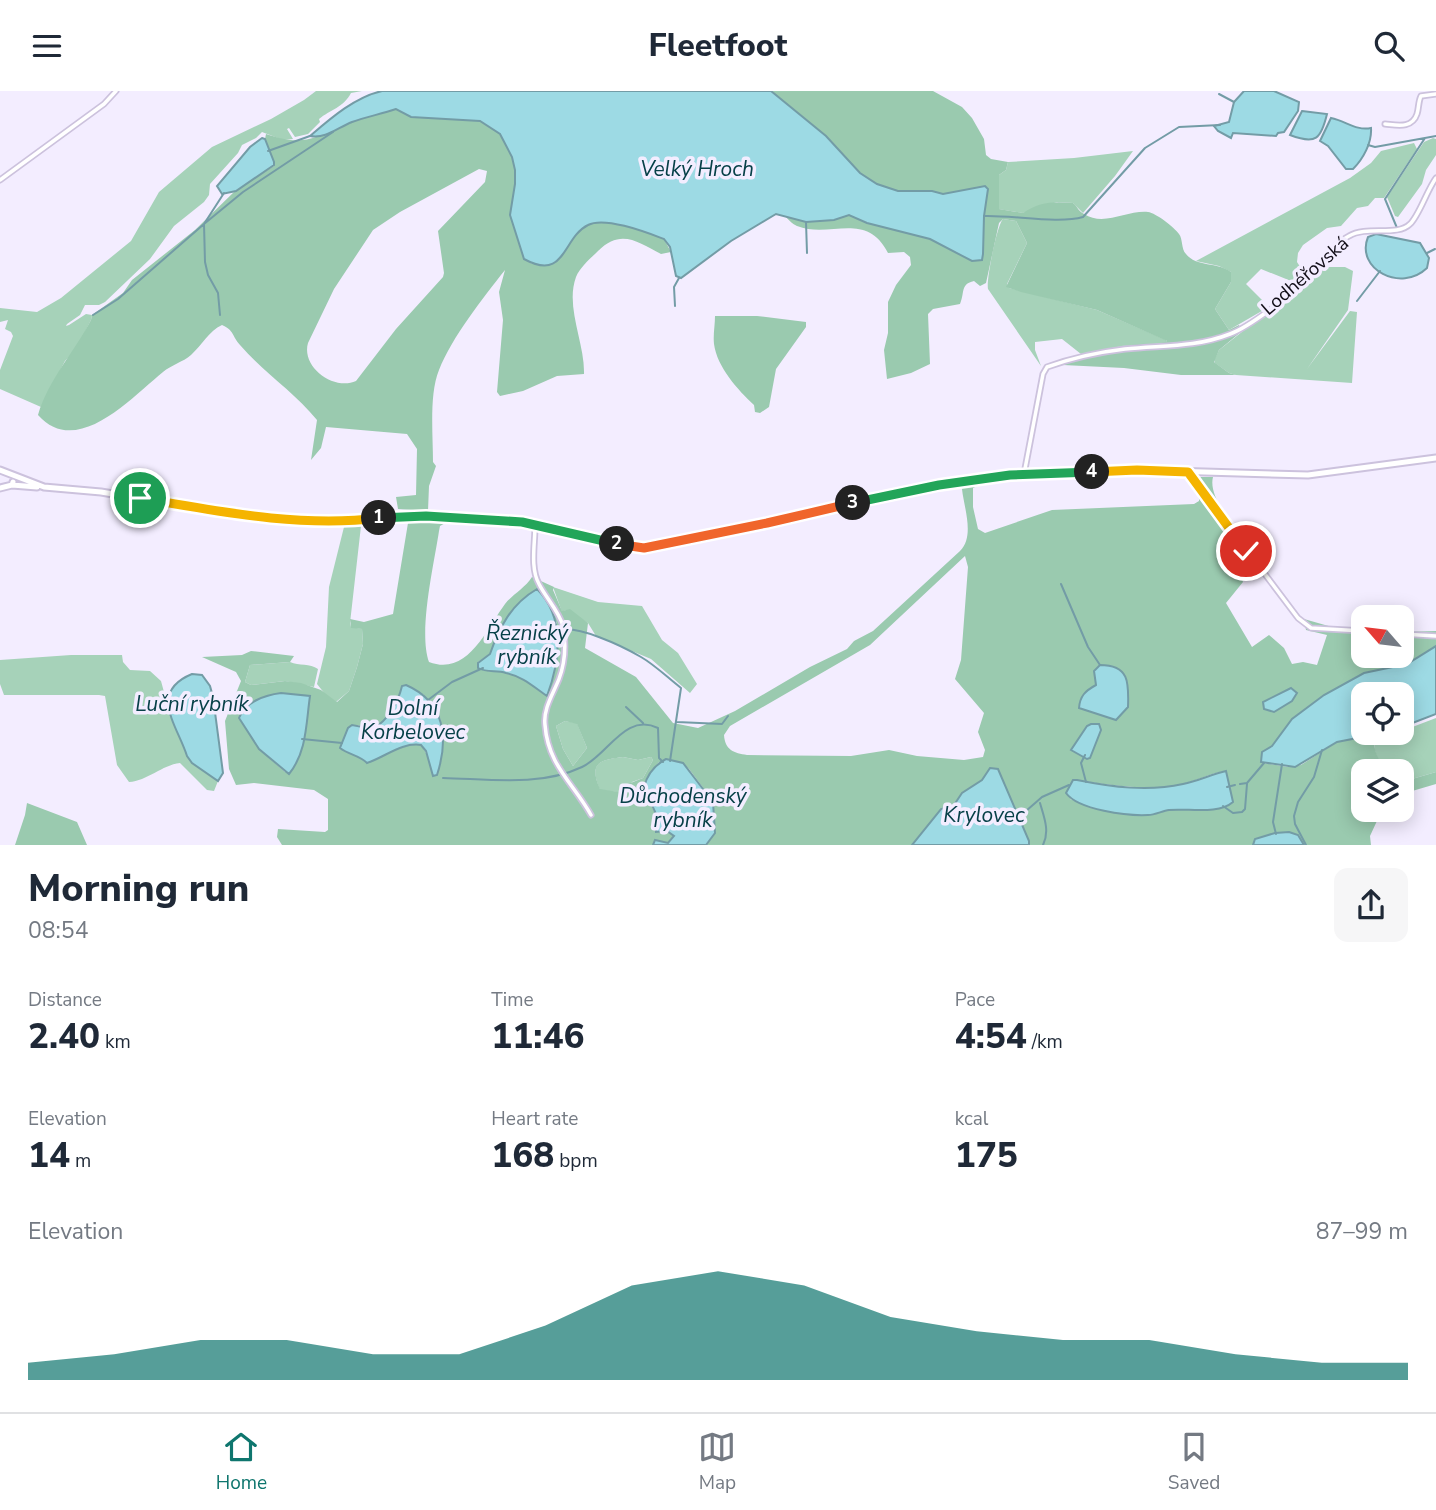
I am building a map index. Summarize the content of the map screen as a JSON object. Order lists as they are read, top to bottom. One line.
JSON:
{"streets":{"street":["Lodhéřovská"]},"water":["Velký Hroch","Řeznický rybník","Luční rybník","Dolní Korbelovec","Důchodenský rybník","Krylovec"],"north":"top left","page":{"header":"Fleetfoot","pins":["4","3","1","2"],"heading":["Morning run","08:54"],"stats":[["Distance","2.40 km"],["Time","11:46"],["Pace","4:54 /km"],["Elevation","14 m"],["Heart rate","168 bpm"],["kcal","175"]],"chart":["Elevation","87–99 m"],"tabs":["Home","Map","Saved"]}}
